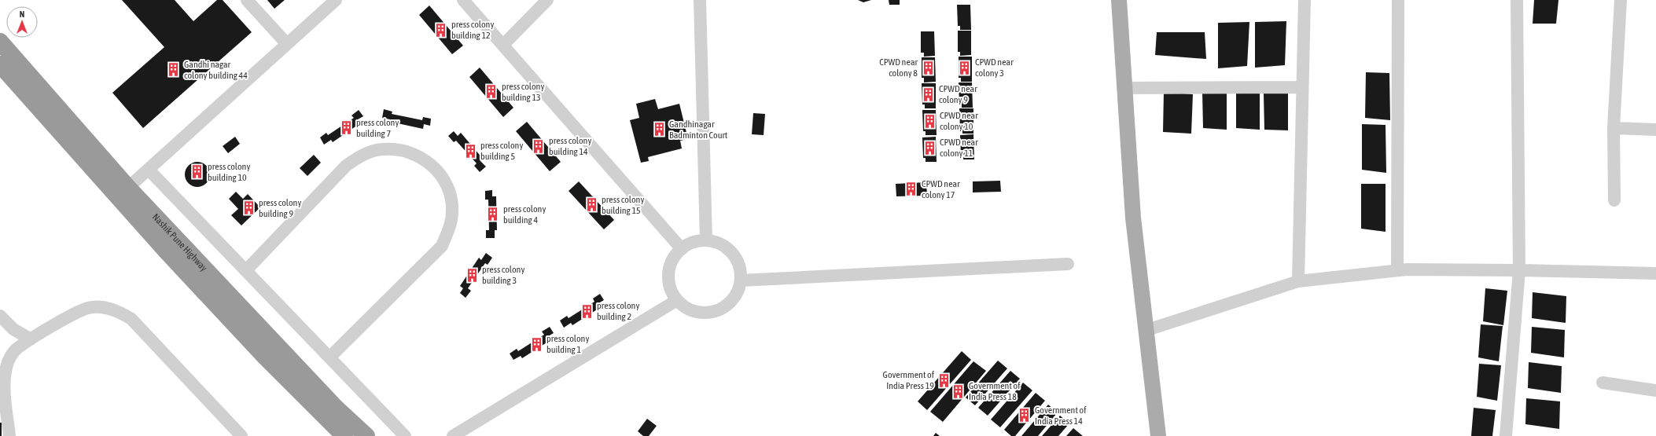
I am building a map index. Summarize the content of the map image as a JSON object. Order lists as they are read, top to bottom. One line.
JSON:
{"streets":{"highway":["Nashik Pune Highway"]},"places":{"building":["press colony building 12","CPWD near colony 8","CPWD near colony 3","Gandhi nagar colony building 44","press colony building 13","CPWD near colony 9","CPWD near colony 10","press colony building 7","Gandhinagar Badminton Court","press colony building 14","CPWD near colony 11","press colony building 5","press colony building 10","CPWD near colony 17","press colony building 15","press colony building 9","press colony building 4","press colony building 3","press colony building 2","press colony building 1","Government of India Press 19","Government of India Press 18","Government of India Press 14"]},"north":"top"}
